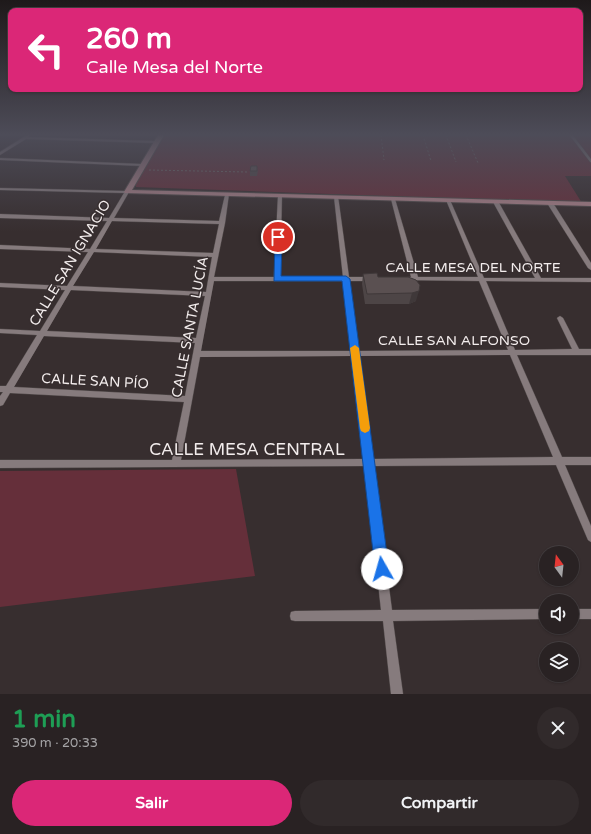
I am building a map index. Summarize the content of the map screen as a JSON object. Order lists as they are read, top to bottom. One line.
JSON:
{"streets":{"street":["CALLE SAN IGNACIO","CALLE MESA DEL NORTE","CALLE SANTA LUCÍA","CALLE SAN ALFONSO","CALLE SAN PÍO","CALLE MESA CENTRAL"]},"crossings":[["CALLE SAN IGNACIO","CALLE SAN PÍO"],["CALLE MESA DEL NORTE","CALLE SANTA LUCÍA"],["CALLE SANTA LUCÍA","CALLE SAN ALFONSO"],["CALLE SANTA LUCÍA","CALLE SAN PÍO"],["CALLE SANTA LUCÍA","CALLE MESA CENTRAL"]],"north":"top","page":{"turn":["260 m","Calle Mesa del Norte"],"heading":["1 min","390 m · 20:33"],"buttons":["Salir","Compartir"]}}
